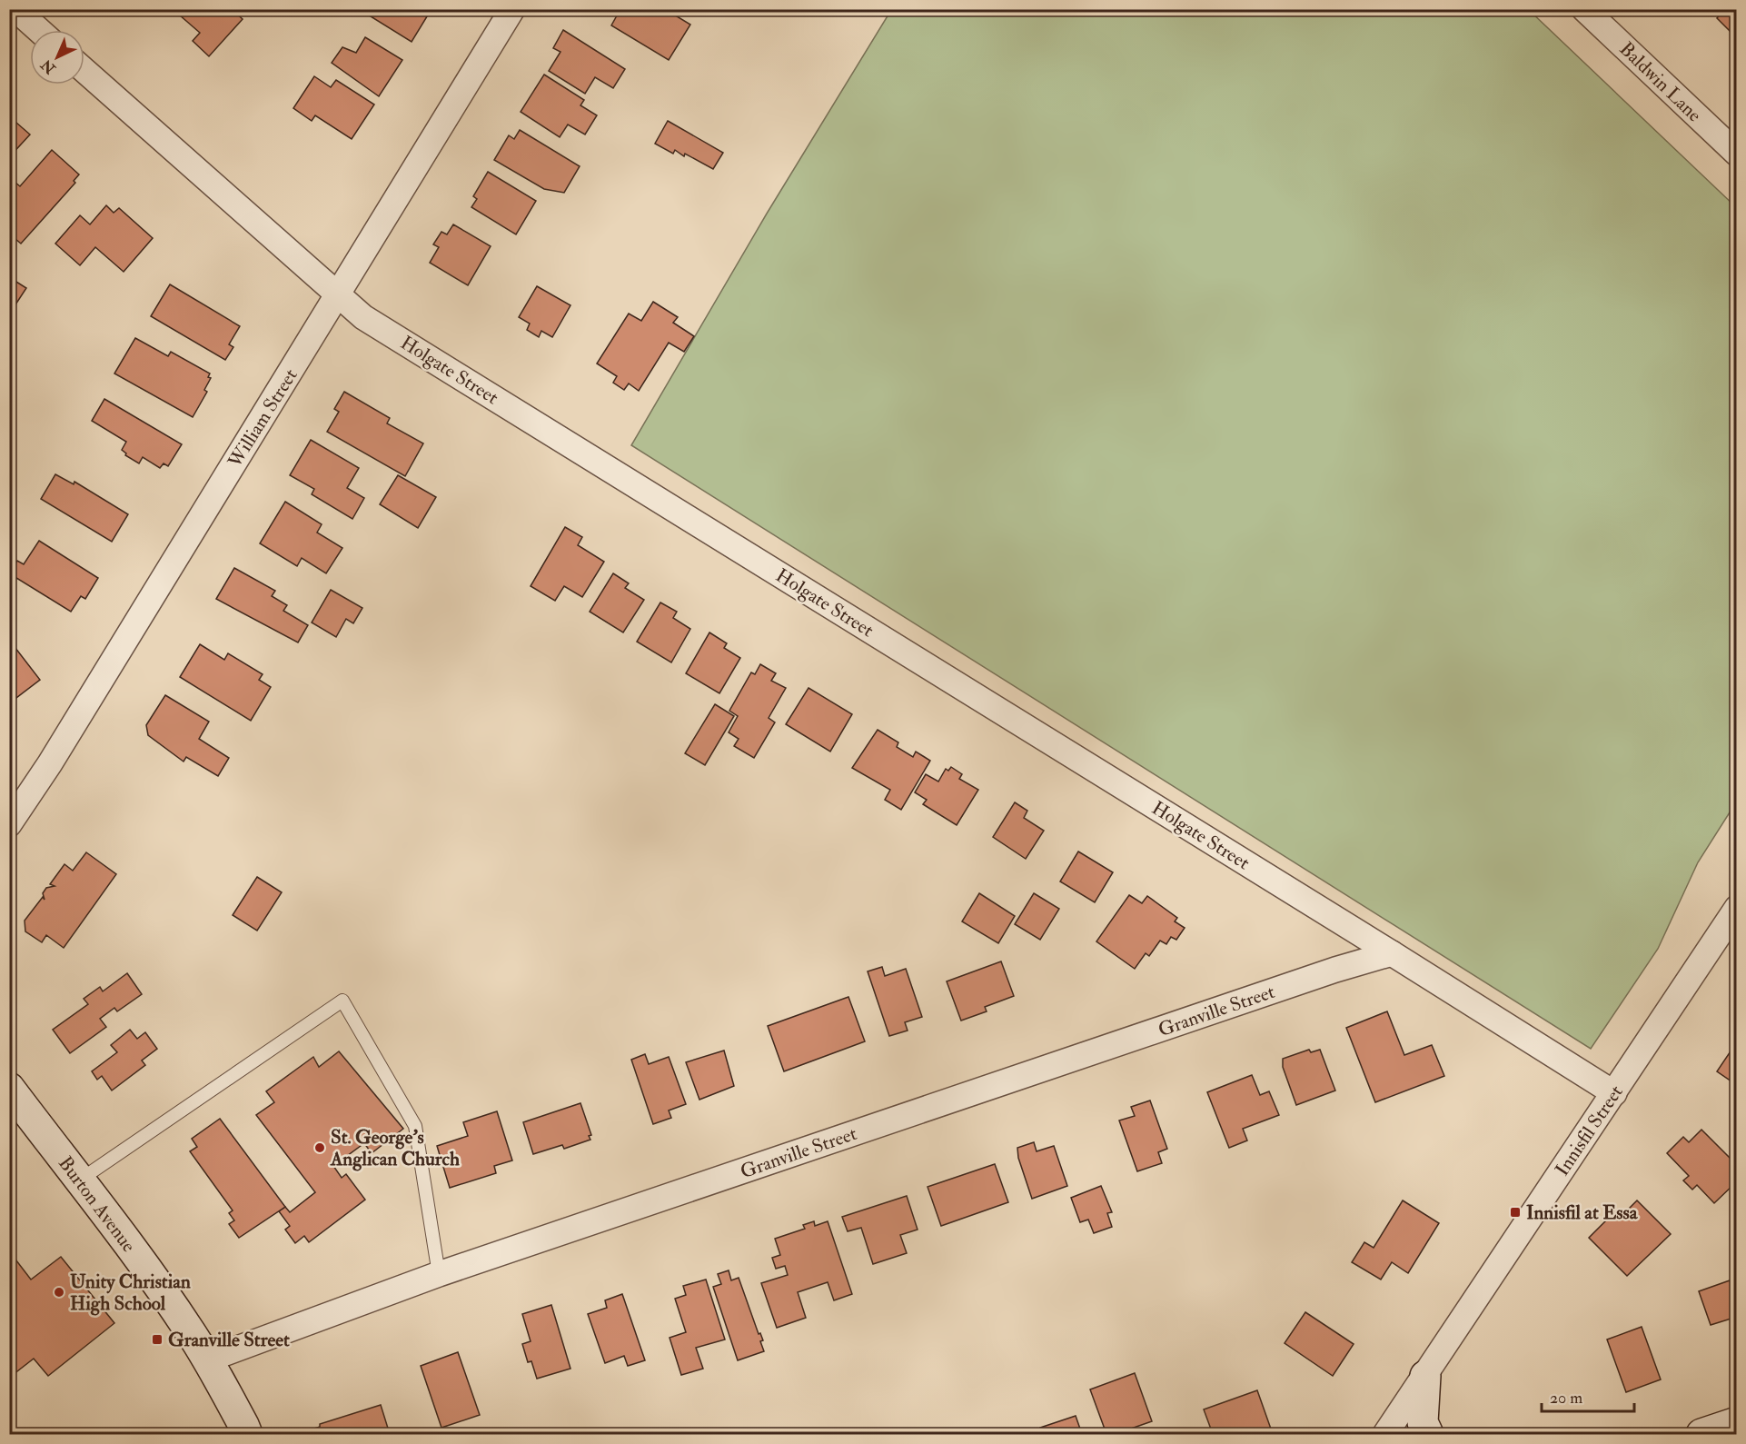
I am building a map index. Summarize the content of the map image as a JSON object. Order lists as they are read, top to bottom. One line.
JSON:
{"streets":{"main road":["Burton Avenue"],"street":["Baldwin Lane","Holgate Street","William Street","Granville Street","Innisfil Street"]},"crossings":[["Holgate Street","William Street"],["Holgate Street","Granville Street"],["Holgate Street","Innisfil Street"],["Granville Street","Burton Avenue"]],"places":{"other":["St. George's Anglican Church","Unity Christian High School"],"transit":["Innisfil at Essa","Granville Street"]},"scale_bar":"20 m","north":"bottom left"}
